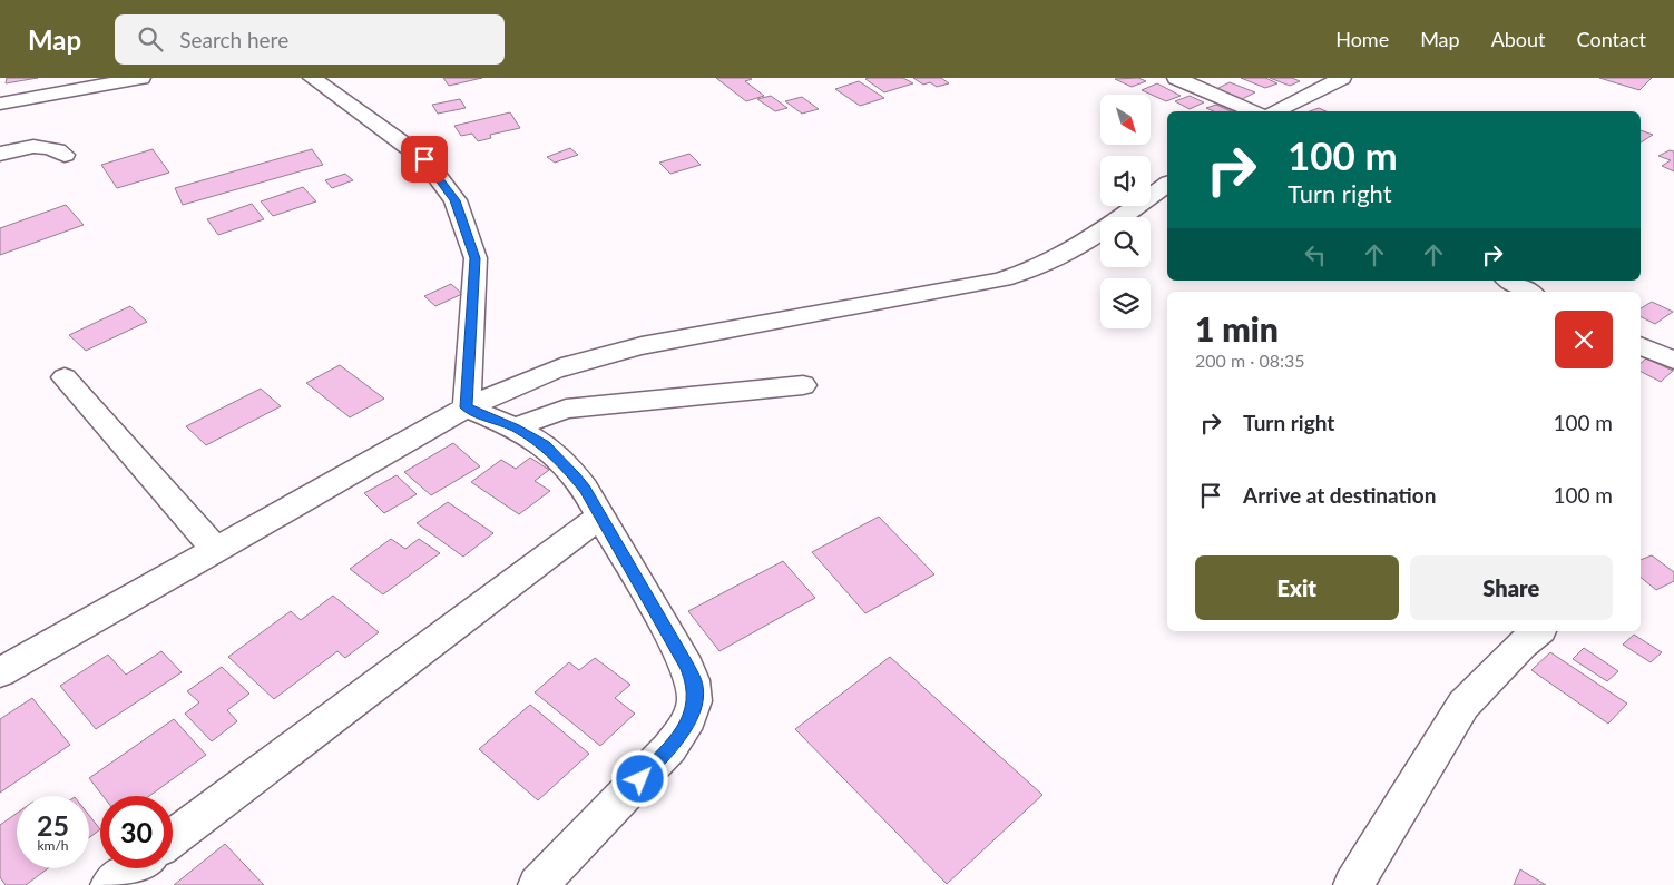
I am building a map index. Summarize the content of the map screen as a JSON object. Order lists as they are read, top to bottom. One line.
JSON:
{"north":"bottom right","page":{"header":"Map","search":"Search here","nav":["Home","Map","About","Contact"],"turn":["100 m","Turn right"],"heading":["1 min","200 m · 08:35"],"list":[{"name":"Turn right","value":"100 m"},{"name":"Arrive at destination","value":"100 m"}],"buttons":["Exit","Share"],"speed":"25 km/h","limit":"30"}}
